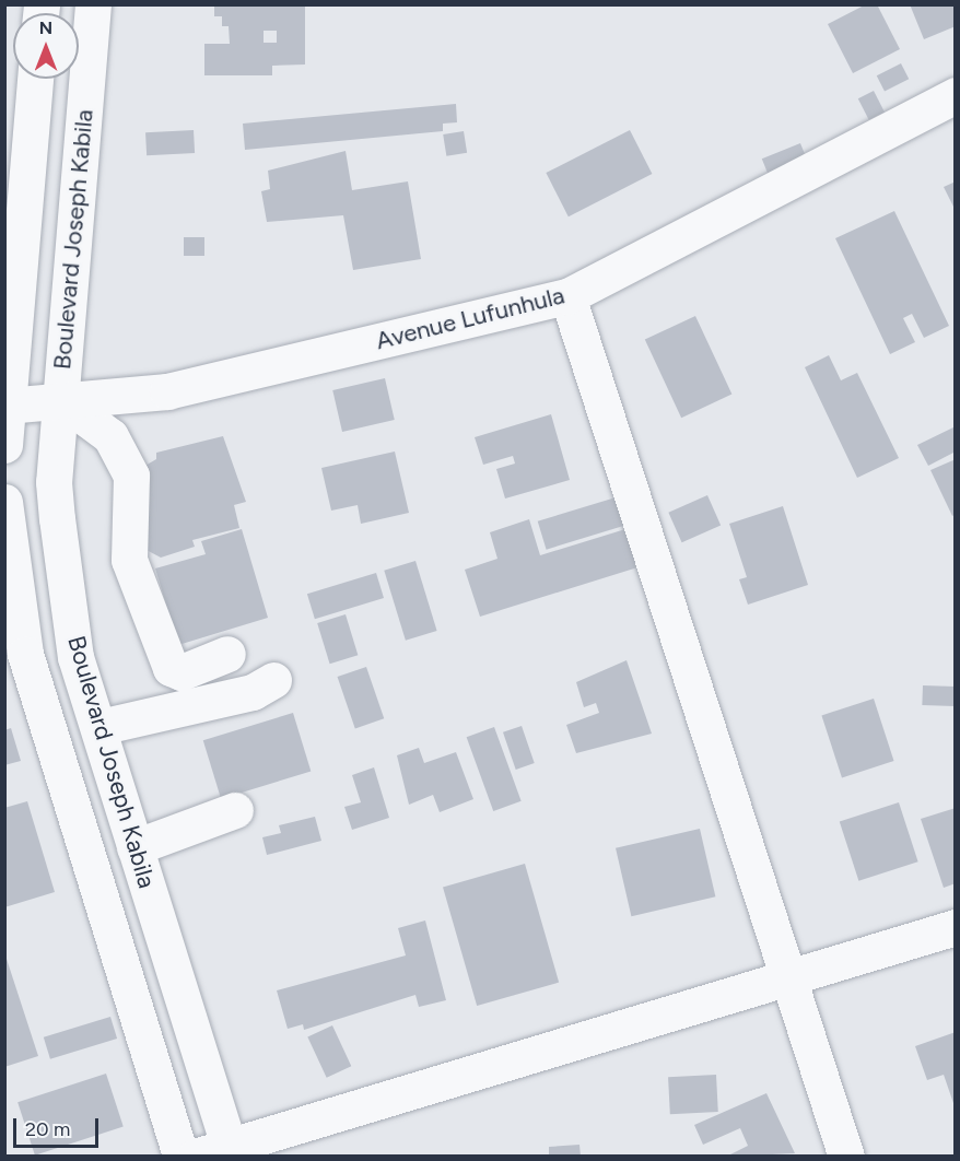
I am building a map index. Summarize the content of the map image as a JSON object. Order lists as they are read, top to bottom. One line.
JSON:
{"streets":{"street":["Boulevard Joseph Kabila","Avenue Lufunhula"]},"crossings":[["Boulevard Joseph Kabila","Avenue Lufunhula"]],"scale_bar":"20 m","north":"top"}
